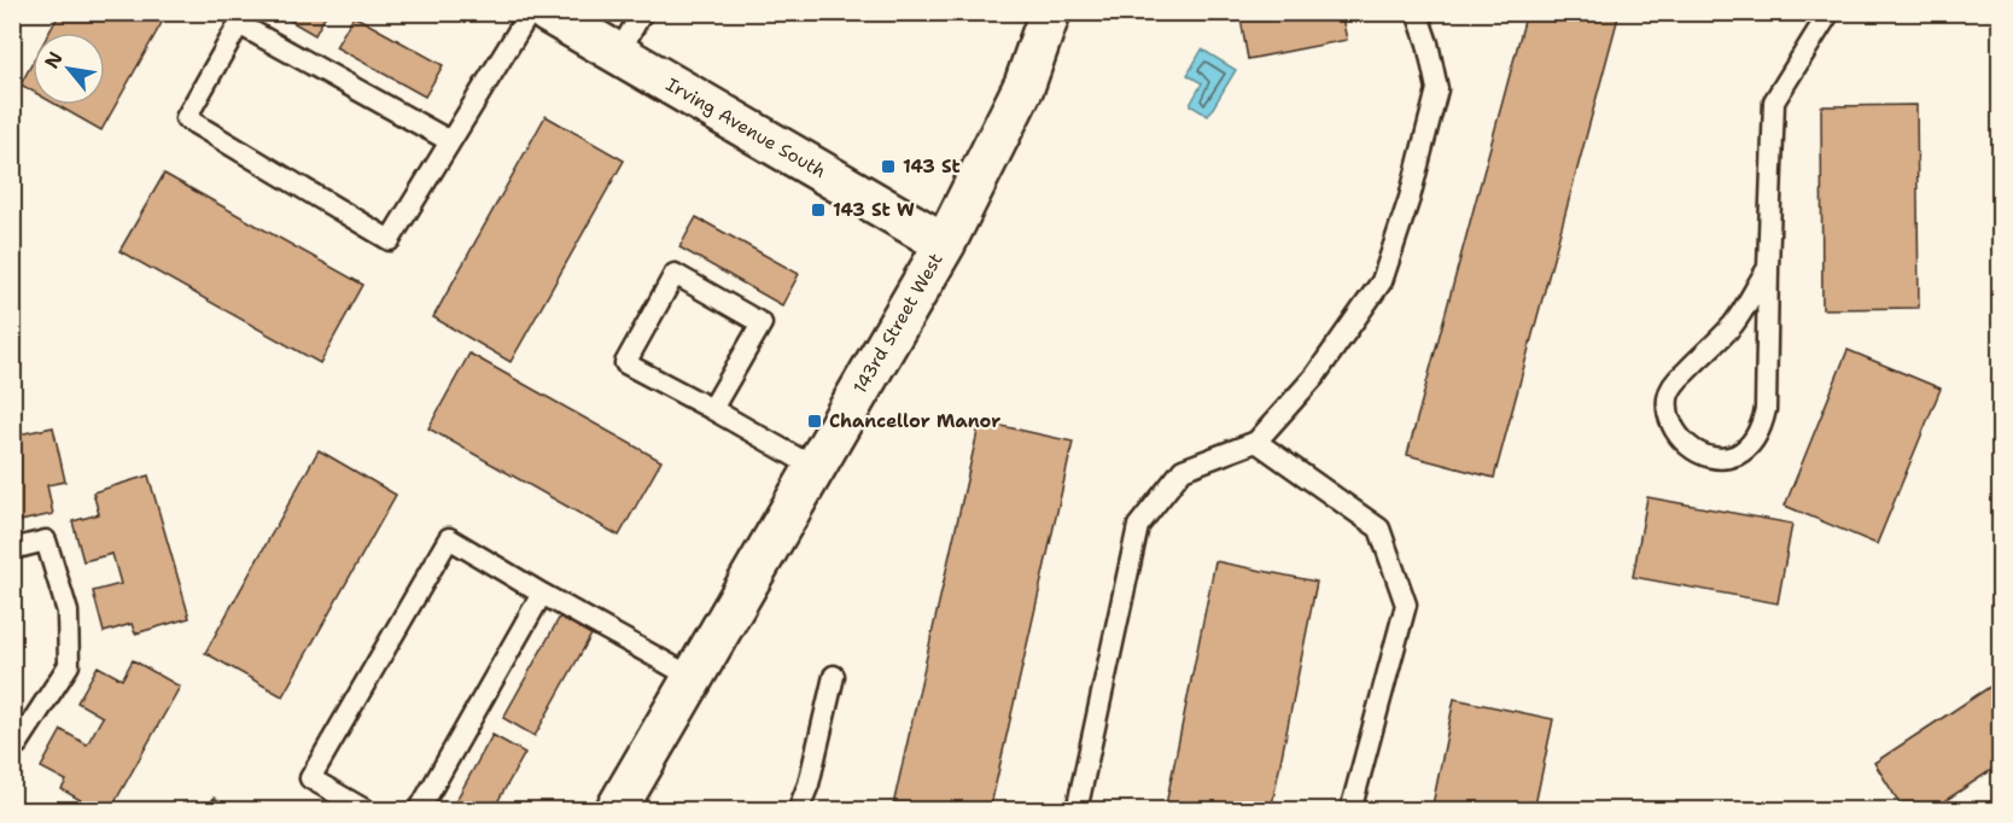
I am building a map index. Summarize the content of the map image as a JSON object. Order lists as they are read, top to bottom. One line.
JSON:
{"streets":{"street":["Irving Avenue South","143rd Street West"]},"crossings":[["Irving Avenue South","143rd Street West"]],"places":{"transit":["143 St","143 St W","Chancellor Manor"]},"north":"top left"}
